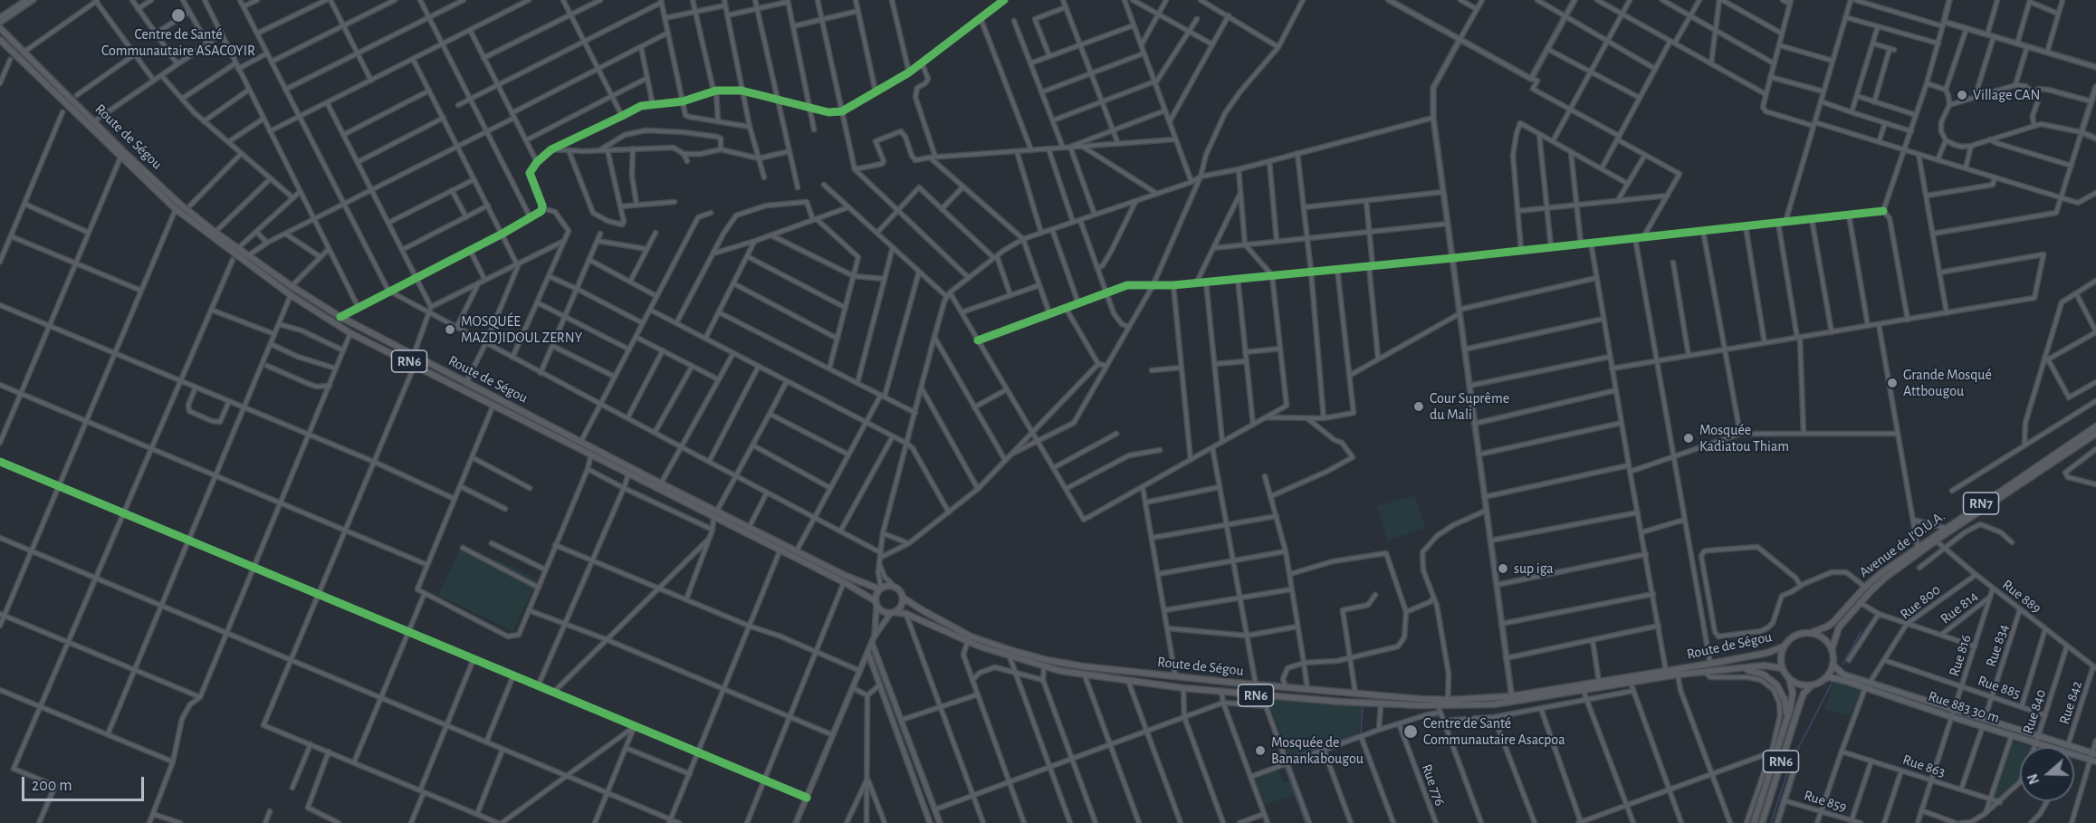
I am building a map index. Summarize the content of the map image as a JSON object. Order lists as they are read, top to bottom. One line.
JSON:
{"streets":{"highway":["Route de Ségou","RN6","RN7","Avenue de l'O.U.A."],"main road":["Rue 883 30 m"],"street":["Rue 889","Rue 800","Rue 814","Rue 834","Rue 816","Rue 885","Rue 842","Rue 840","Rue 863","Rue 776","Rue 859"]},"crossings":[["Route de Ségou","RN6"],["Route de Ségou","Avenue de l'O.U.A."],["Route de Ségou","Rue 883 30 m"],["RN6","Avenue de l'O.U.A."],["RN6","Rue 883 30 m"],["Avenue de l'O.U.A.","Rue 889"],["Avenue de l'O.U.A.","Rue 883 30 m"],["Rue 889","Rue 800"],["Rue 889","Rue 834"],["Rue 889","Rue 816"],["Rue 889","Rue 842"],["Rue 889","Rue 840"],["Rue 800","Rue 885"],["Rue 814","Rue 816"],["Rue 834","Rue 885"],["Rue 816","Rue 885"],["Rue 816","Rue 883 30 m"],["Rue 816","Rue 863"],["Rue 885","Rue 840"],["Rue 883 30 m","Rue 840"],["Rue 840","Rue 863"]],"places":["Centre de Santé Communautaire ASACOYIR","Village CAN","MOSQUÉE MAZDJIDOUL ZERNY","Grande Mosqué Attbougou","Cour Suprême du Mali","Mosquée Kadiatou Thiam","sup iga","Centre de Santé Communautaire Asacpoa","Mosquée de Banankabougou"],"scale_bar":"200 m","north":"left"}
